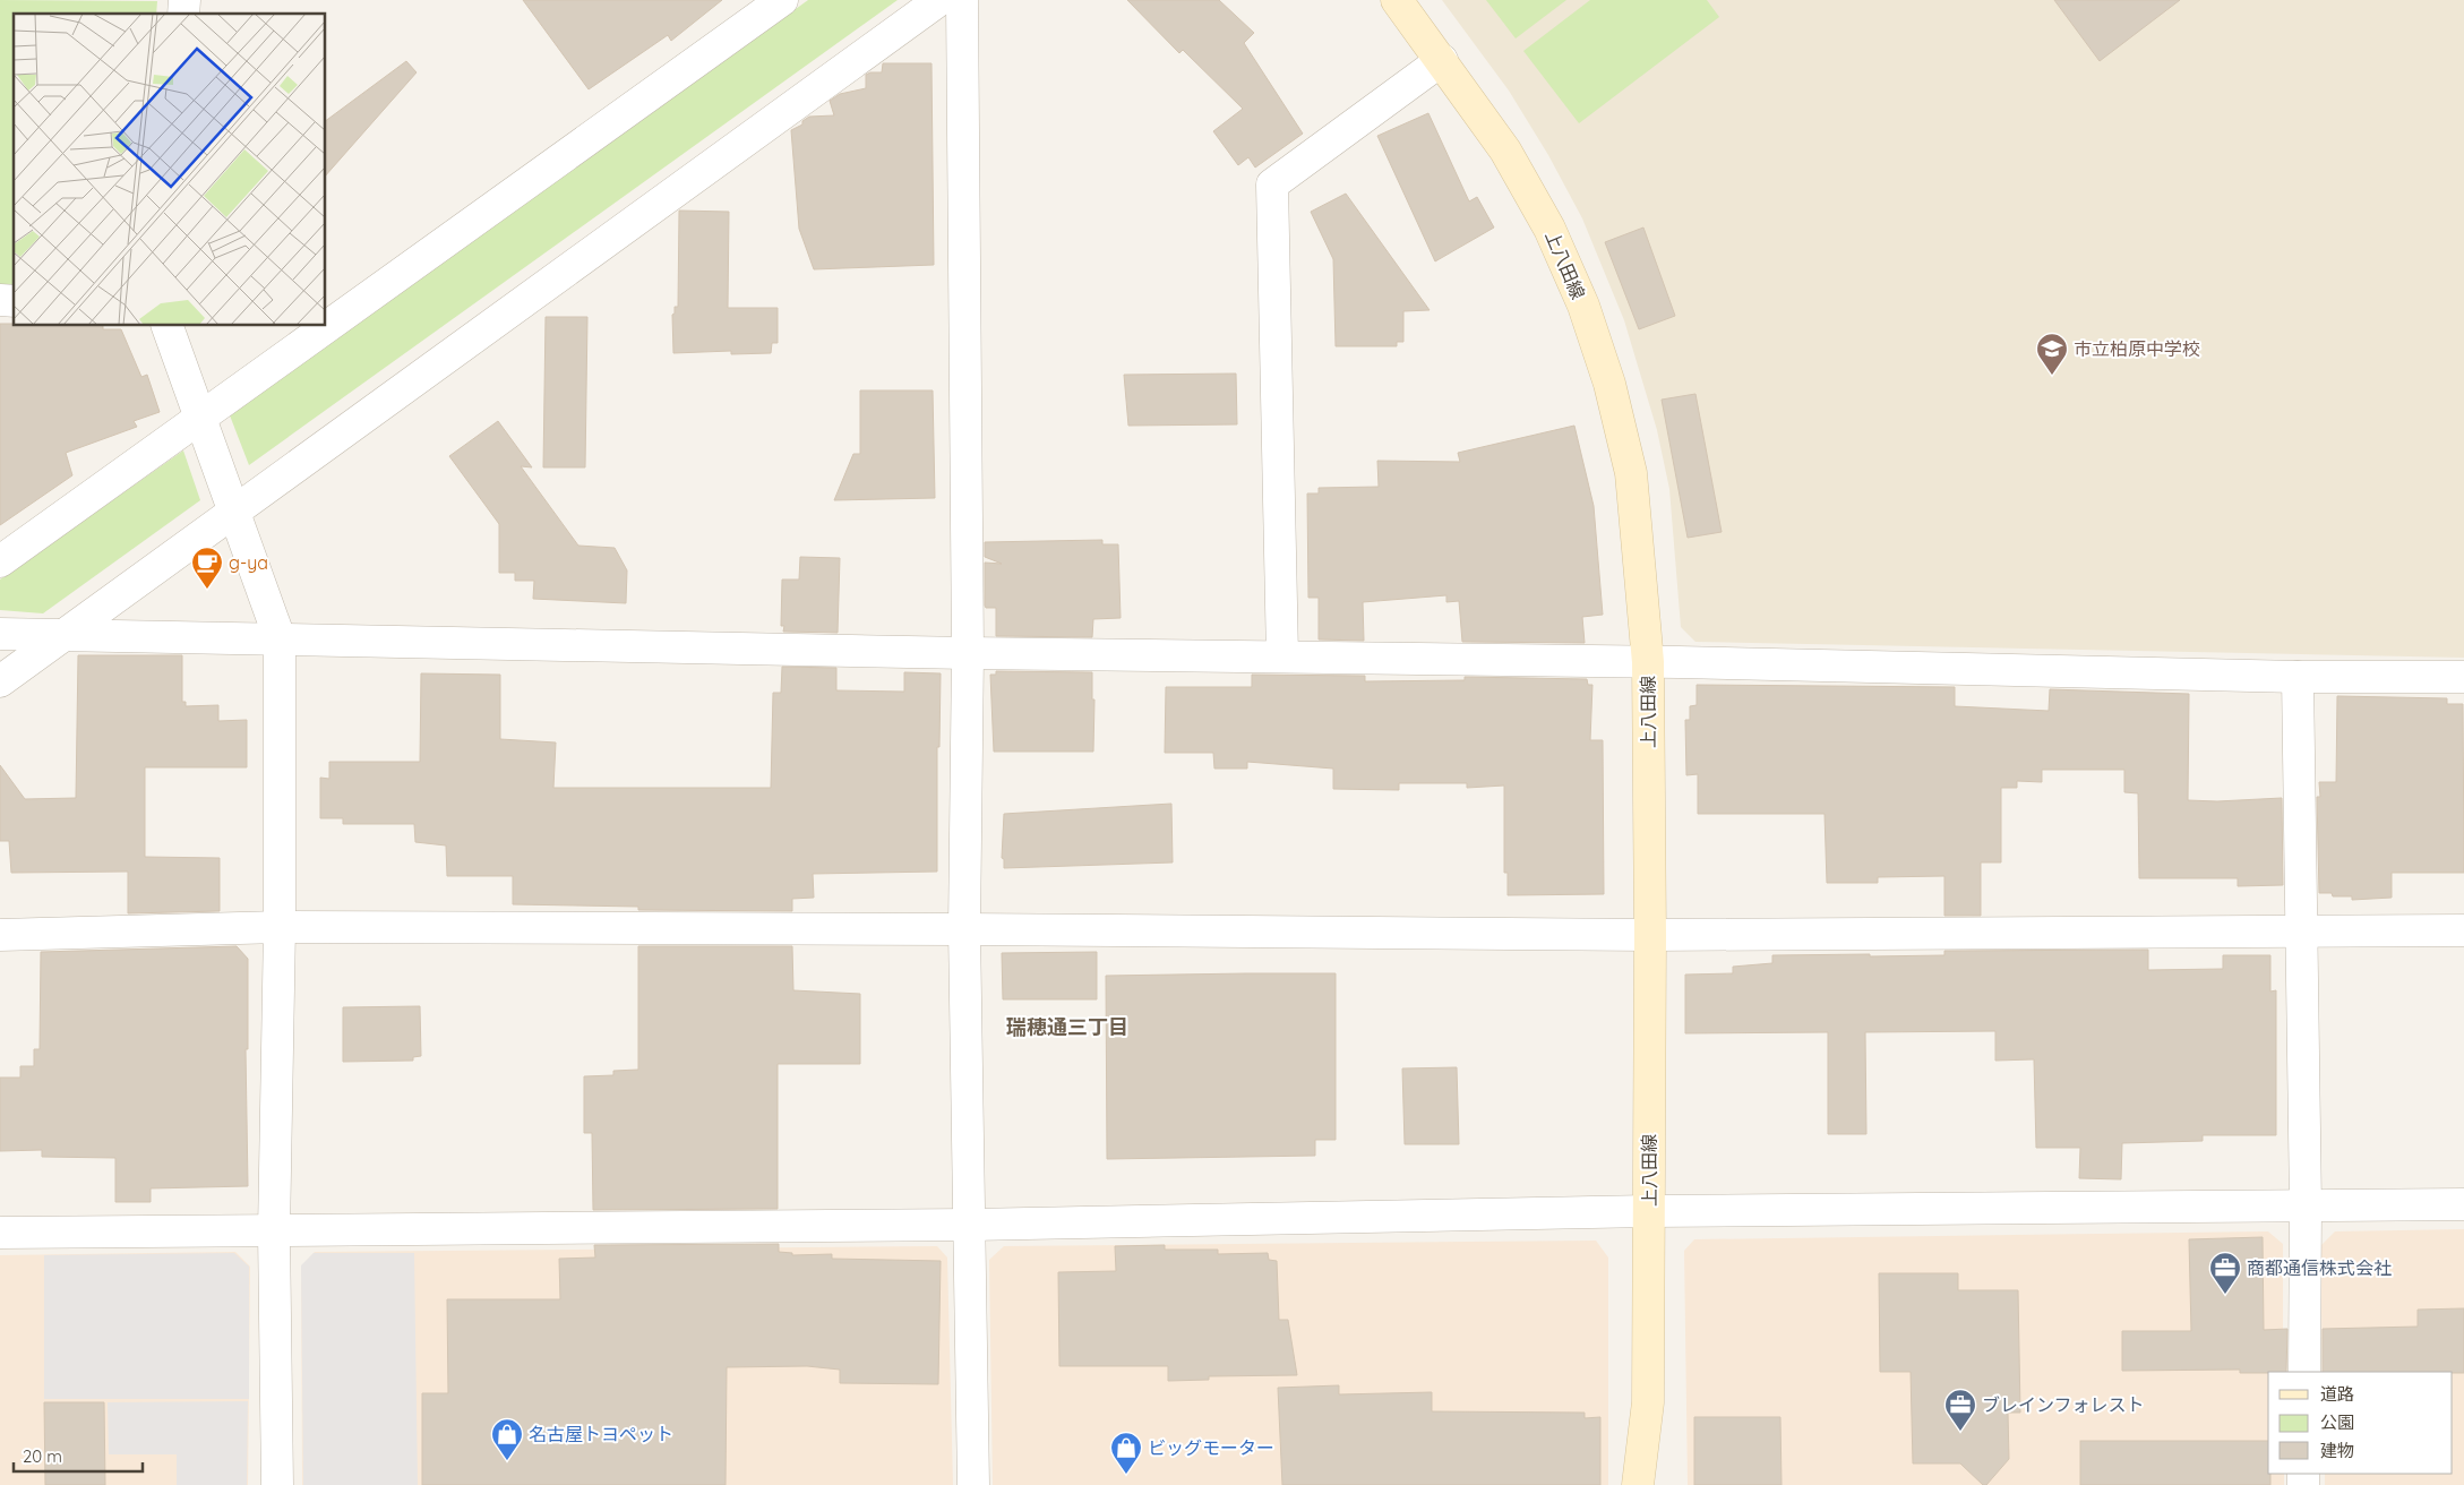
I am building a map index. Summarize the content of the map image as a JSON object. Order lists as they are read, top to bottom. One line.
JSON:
{"streets":{"street":["上八田線"]},"districts":["瑞穂通三丁目"],"places":{"school or university":["市立柏原中学校"],"cafe":["g-ya"],"office":["商都通信株式会社","ブレインフォレスト"],"shop":["名古屋トヨペット","ビッグモーター"]},"legend":["道路","公園","建物"],"scale_bar":"20 m"}
